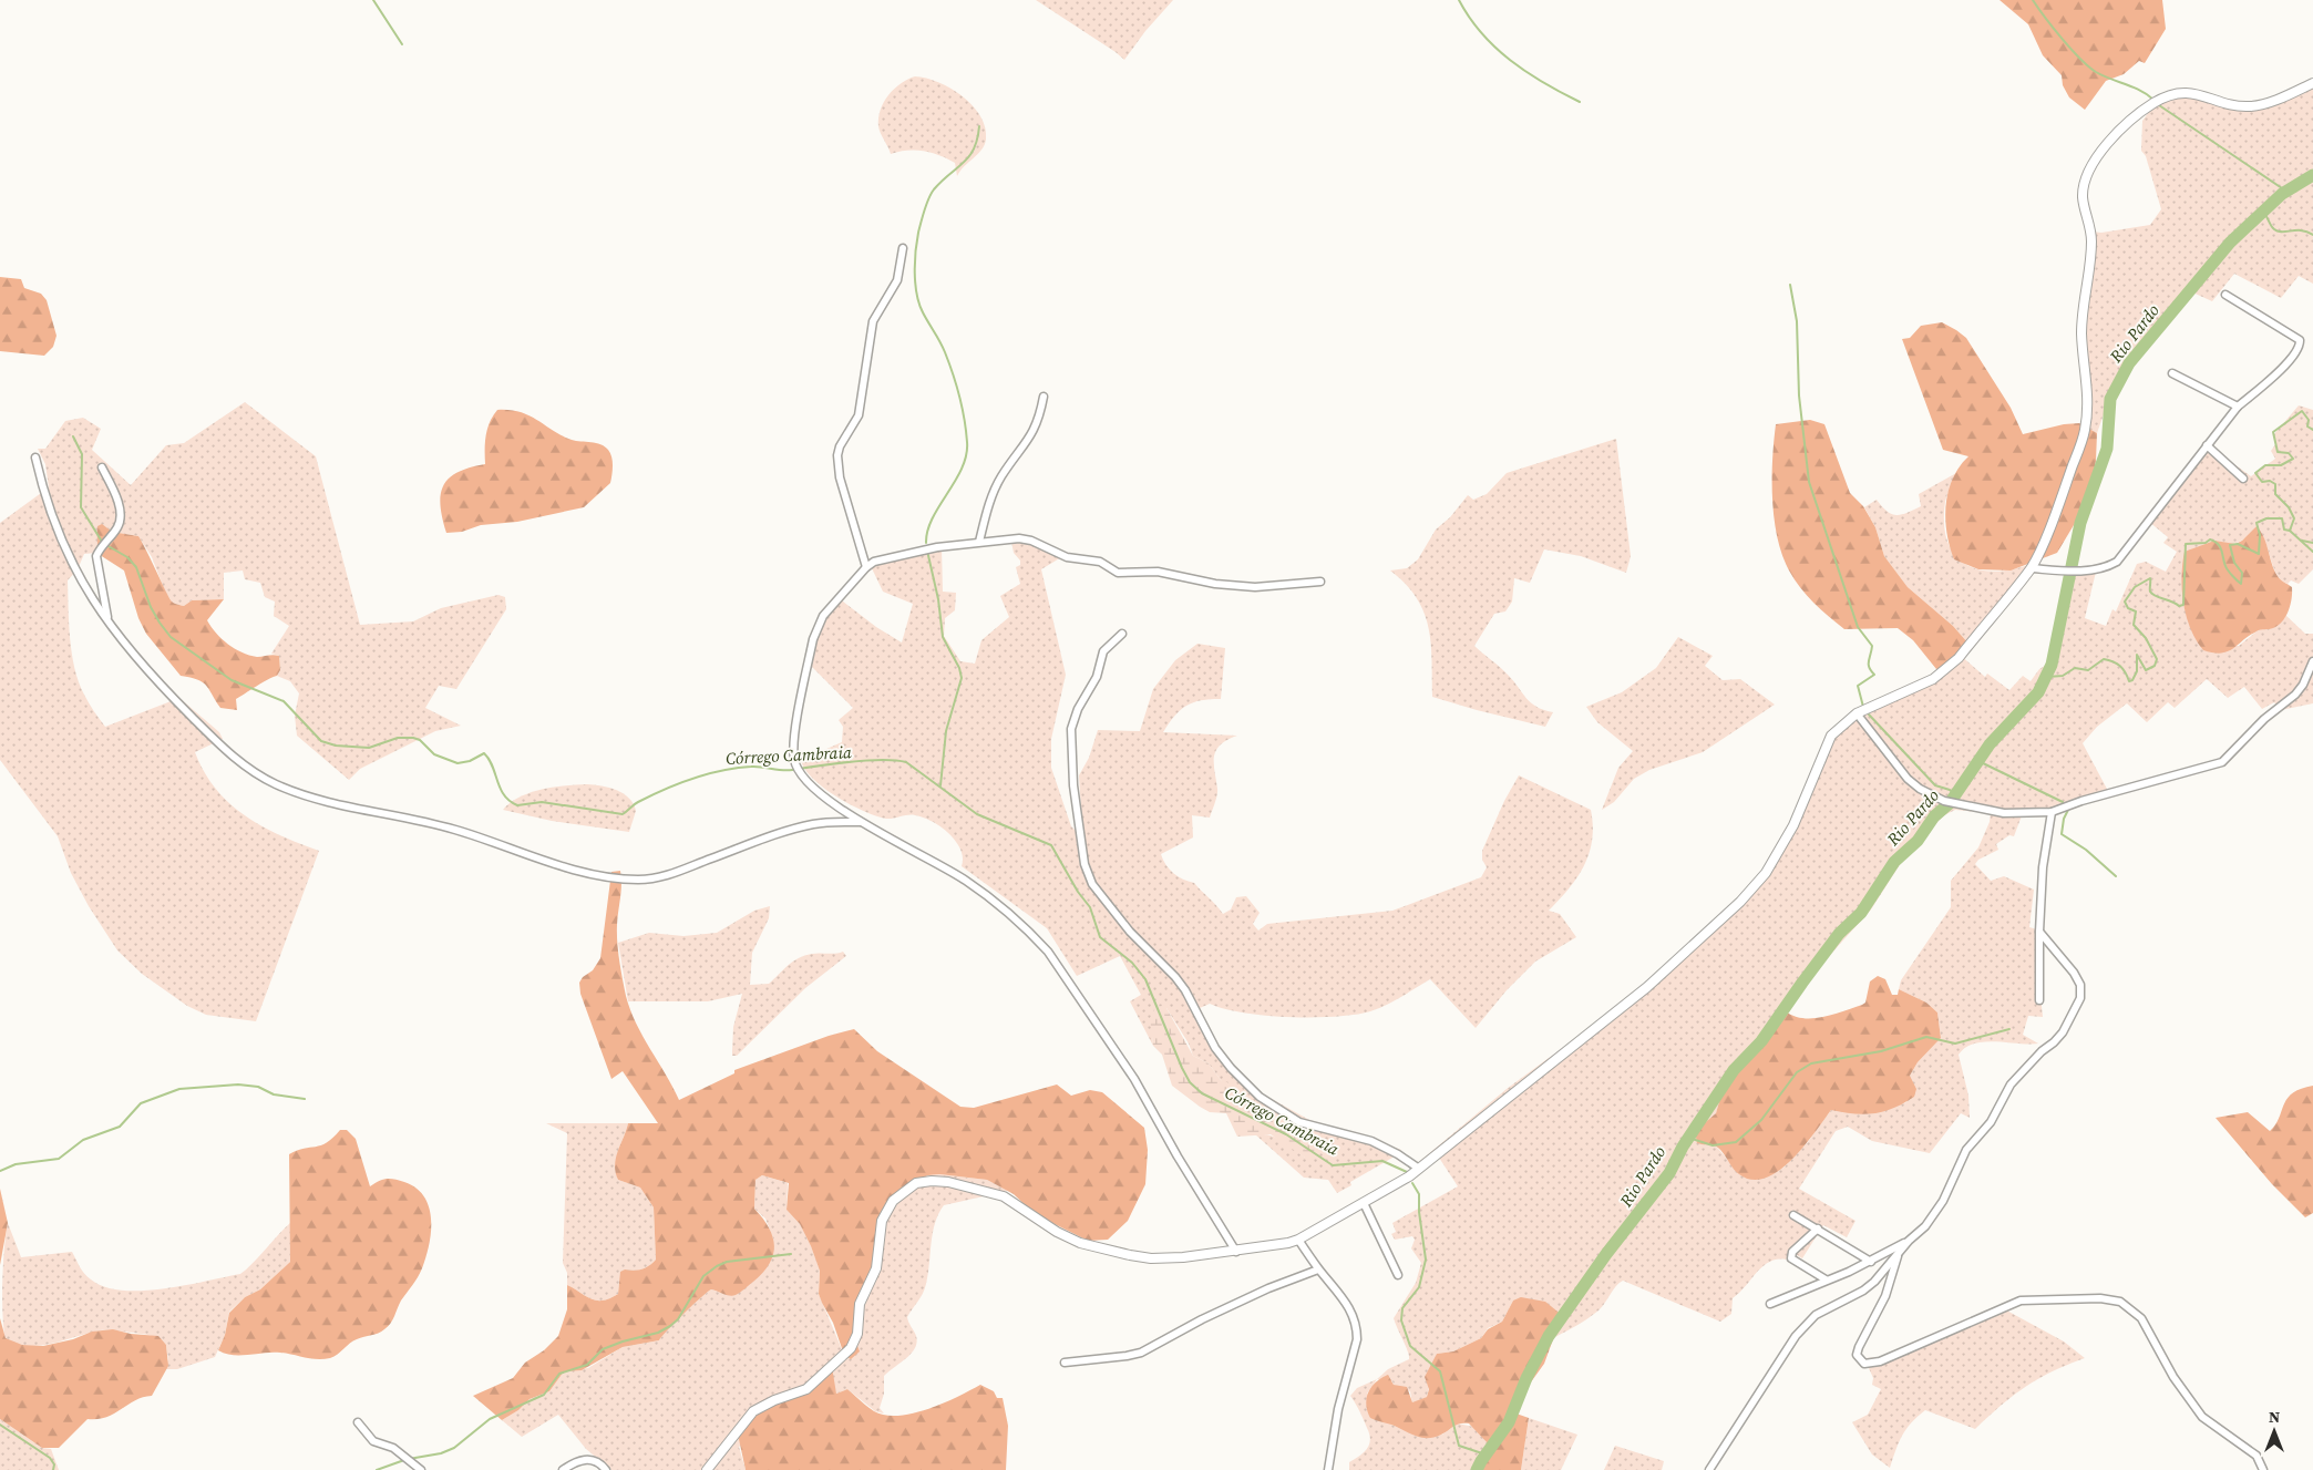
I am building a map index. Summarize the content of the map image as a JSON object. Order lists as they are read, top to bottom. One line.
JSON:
{"water":["Rio Pardo","Córrego Cambraia"],"north":"top"}
